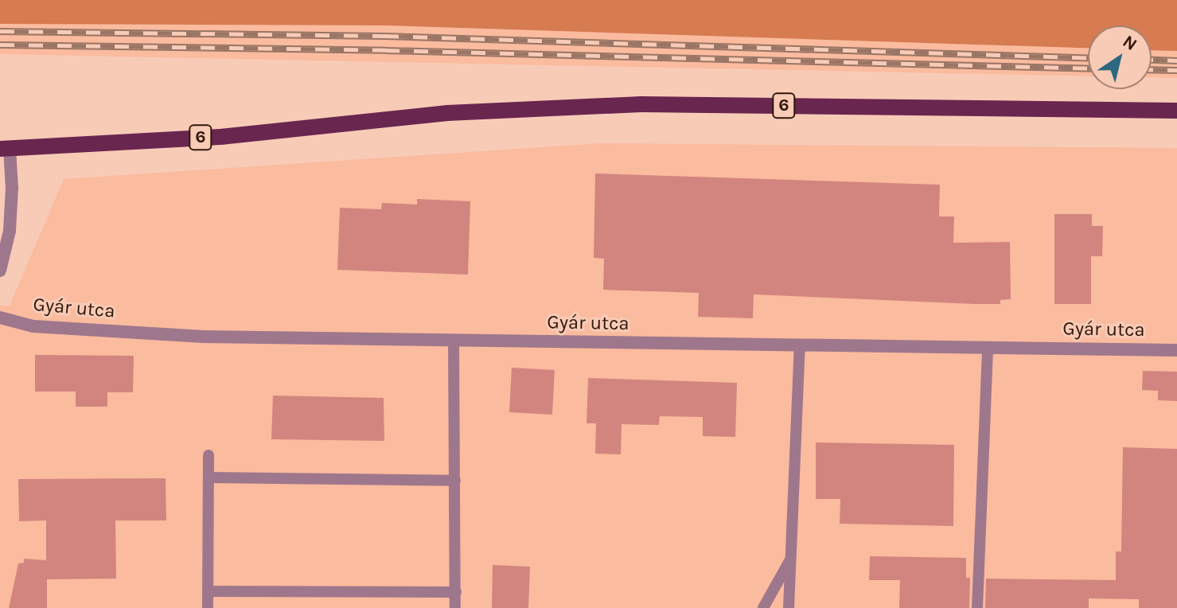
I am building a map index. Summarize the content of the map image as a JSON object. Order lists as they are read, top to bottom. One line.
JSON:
{"streets":{"main road":["6"],"street":["Gyár utca"]},"north":"top right"}
